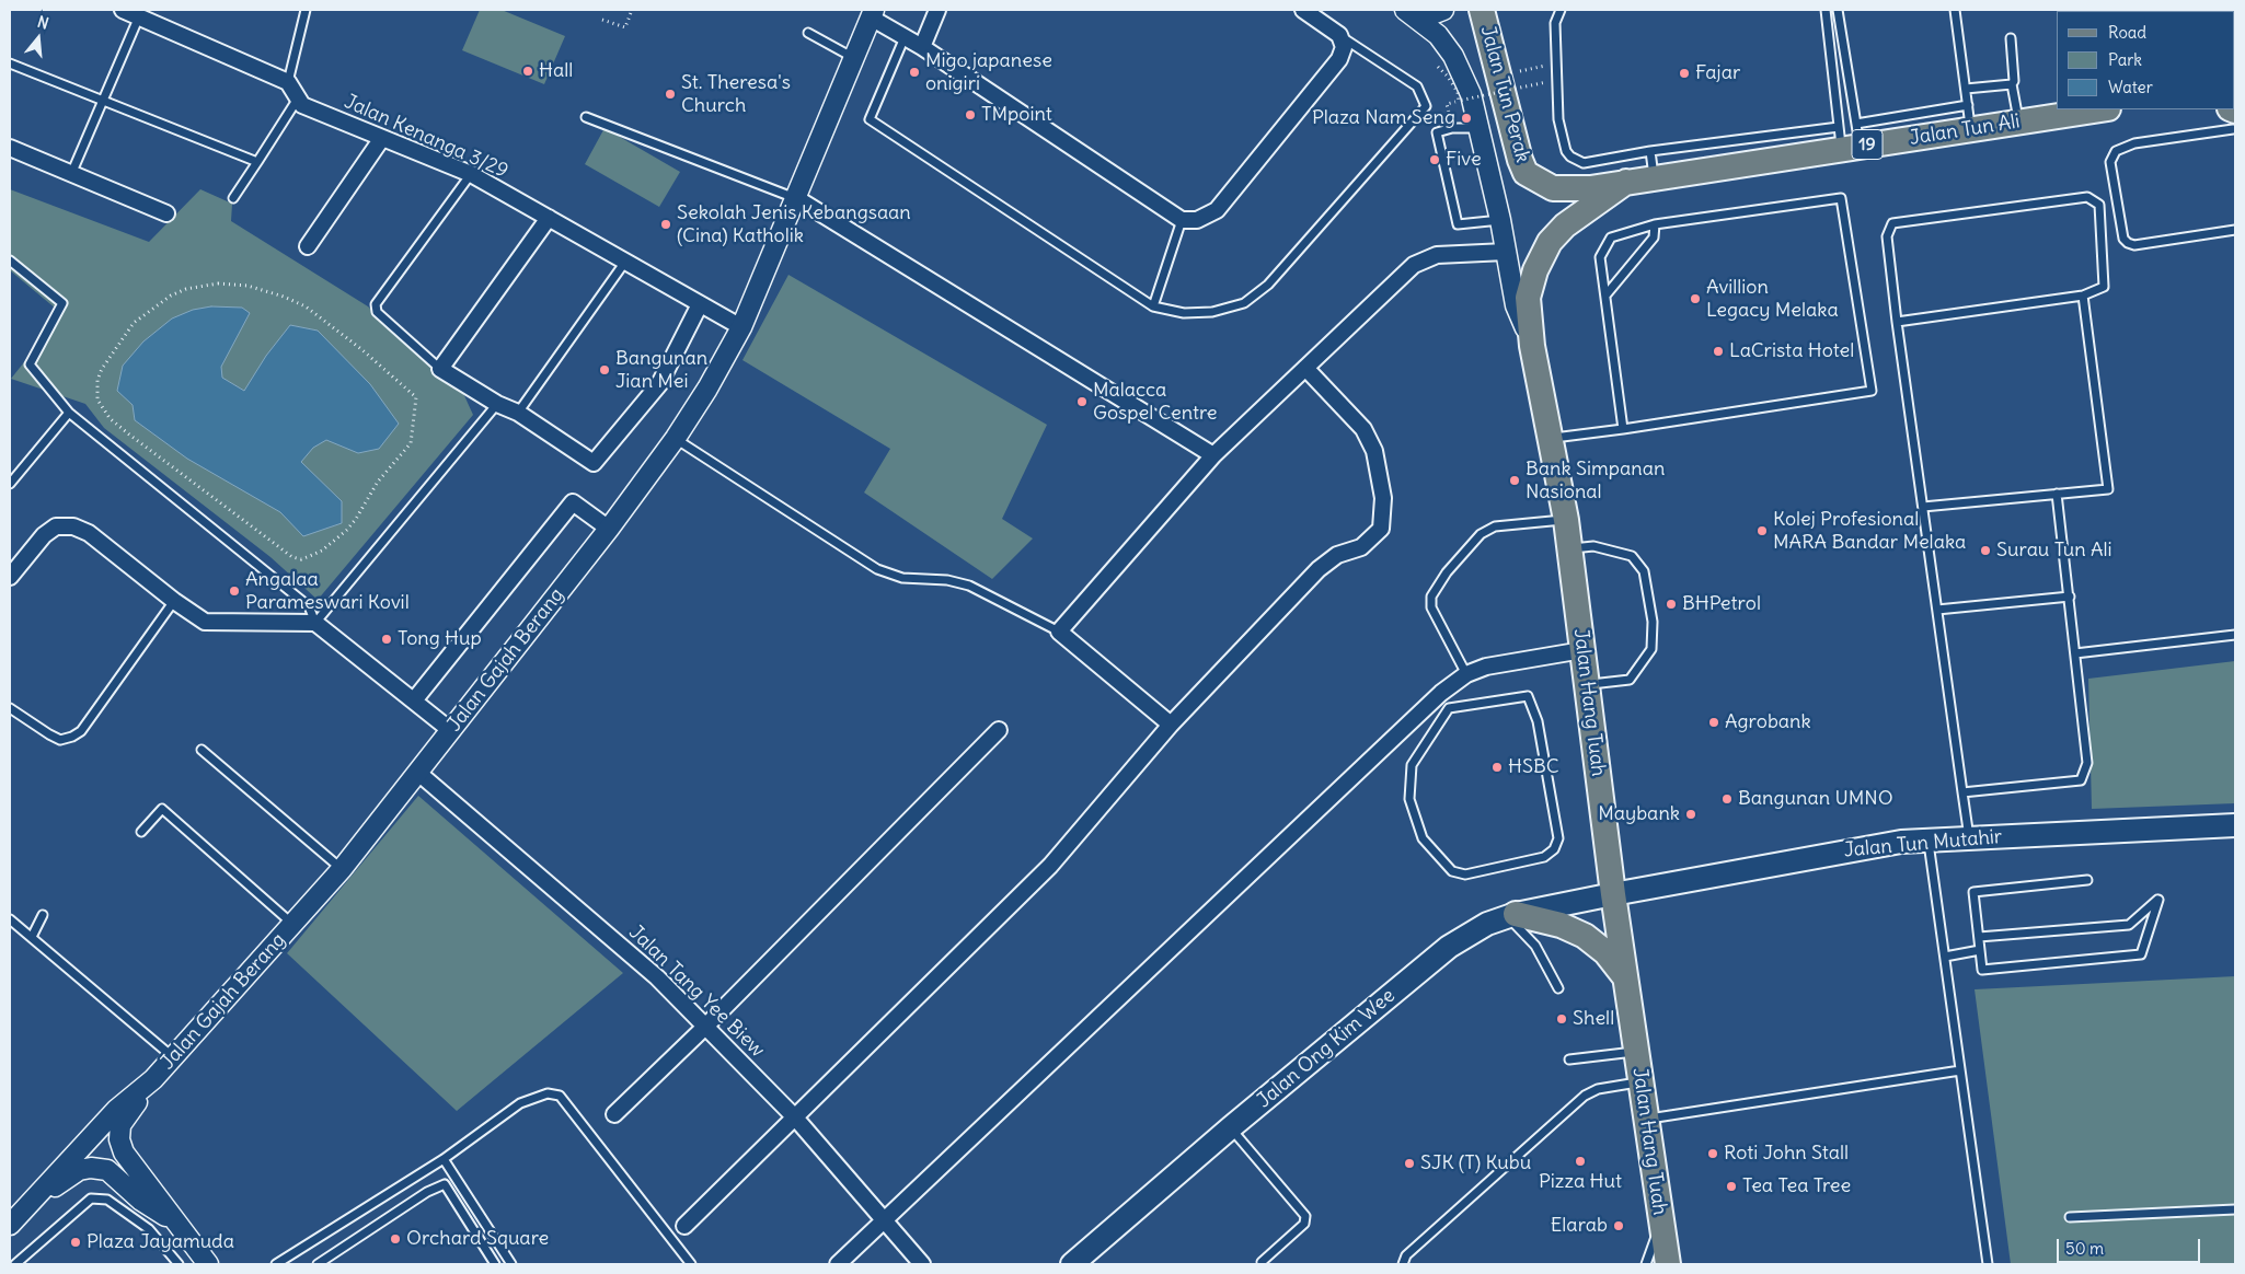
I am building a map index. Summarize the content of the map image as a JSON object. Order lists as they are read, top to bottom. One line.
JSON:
{"streets":{"main road":["Jalan Tun Perak","Jalan Tun Ali","19","Jalan Hang Tuah","Jalan Tun Mutahir","Jalan Ong Kim Wee"],"street":["Jalan Kenanga 3/29","Jalan Gajah Berang","Jalan Tang Yee Biew"]},"crossings":[["Jalan Tun Perak","Jalan Tun Ali"],["Jalan Tun Perak","Jalan Hang Tuah"],["Jalan Tun Ali","Jalan Hang Tuah"],["Jalan Kenanga 3/29","Jalan Gajah Berang"],["Jalan Gajah Berang","Jalan Tang Yee Biew"],["Jalan Hang Tuah","Jalan Tun Mutahir"],["Jalan Hang Tuah","Jalan Ong Kim Wee"],["Jalan Tun Mutahir","Jalan Ong Kim Wee"]],"places":["Hall","Migo japanese onigiri","Fajar","St. Theresa's Church","TMpoint","Plaza Nam Seng","Five","Sekolah Jenis Kebangsaan (Cina) Katholik","Avillion Legacy Melaka","LaCrista Hotel","Bangunan Jian Mei","Malacca Gospel Centre","Bank Simpanan Nasional","Kolej Profesional MARA Bandar Melaka","Surau Tun Ali","Angalaa Parameswari Kovil","BHPetrol","Tong Hup","Agrobank","HSBC","Bangunan UMNO","Maybank","Shell","Roti John Stall","Pizza Hut","SJK (T) Kubu","Tea Tea Tree","Elarab","Orchard Square","Plaza Jayamuda"],"legend":["Road","Park","Water"],"scale_bar":"50 m","north":"top"}
